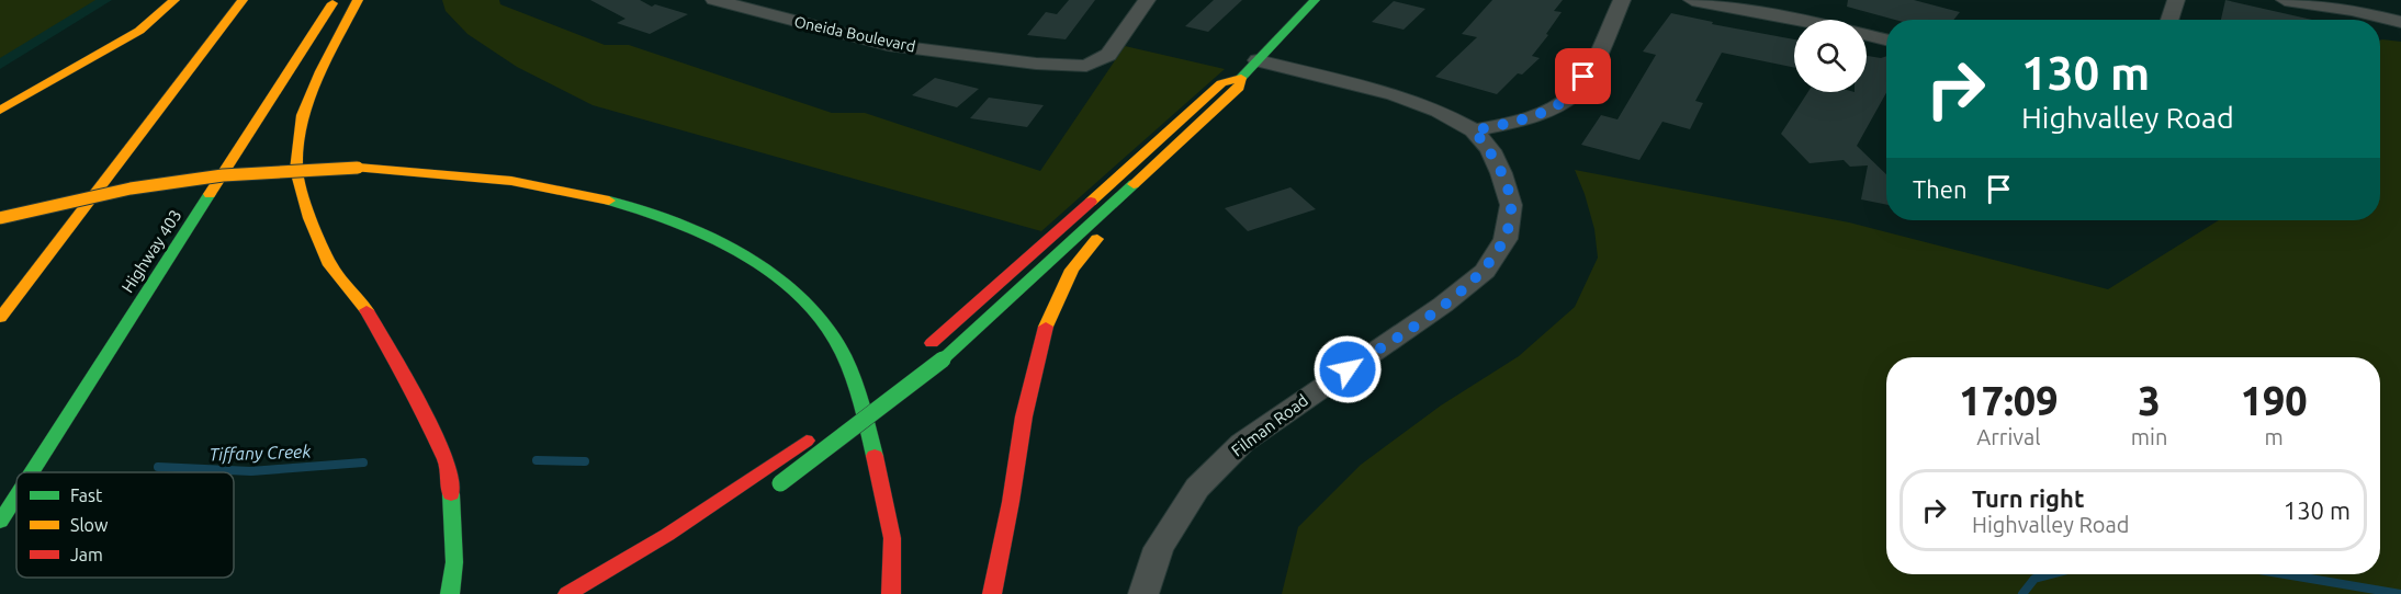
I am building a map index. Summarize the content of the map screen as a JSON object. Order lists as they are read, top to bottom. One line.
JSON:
{"streets":{"main road":["Highway 403"],"street":["Oneida Boulevard","Filman Road"]},"water":["Tiffany Creek"],"legend":["Fast","Slow","Jam"],"page":{"turn":["130 m","Highvalley Road"],"then":"Then","eta":["17:09","Arrival","3","min","190","m"],"list":[{"name":"Turn right","note":"Highvalley Road","value":"130 m"}]}}
